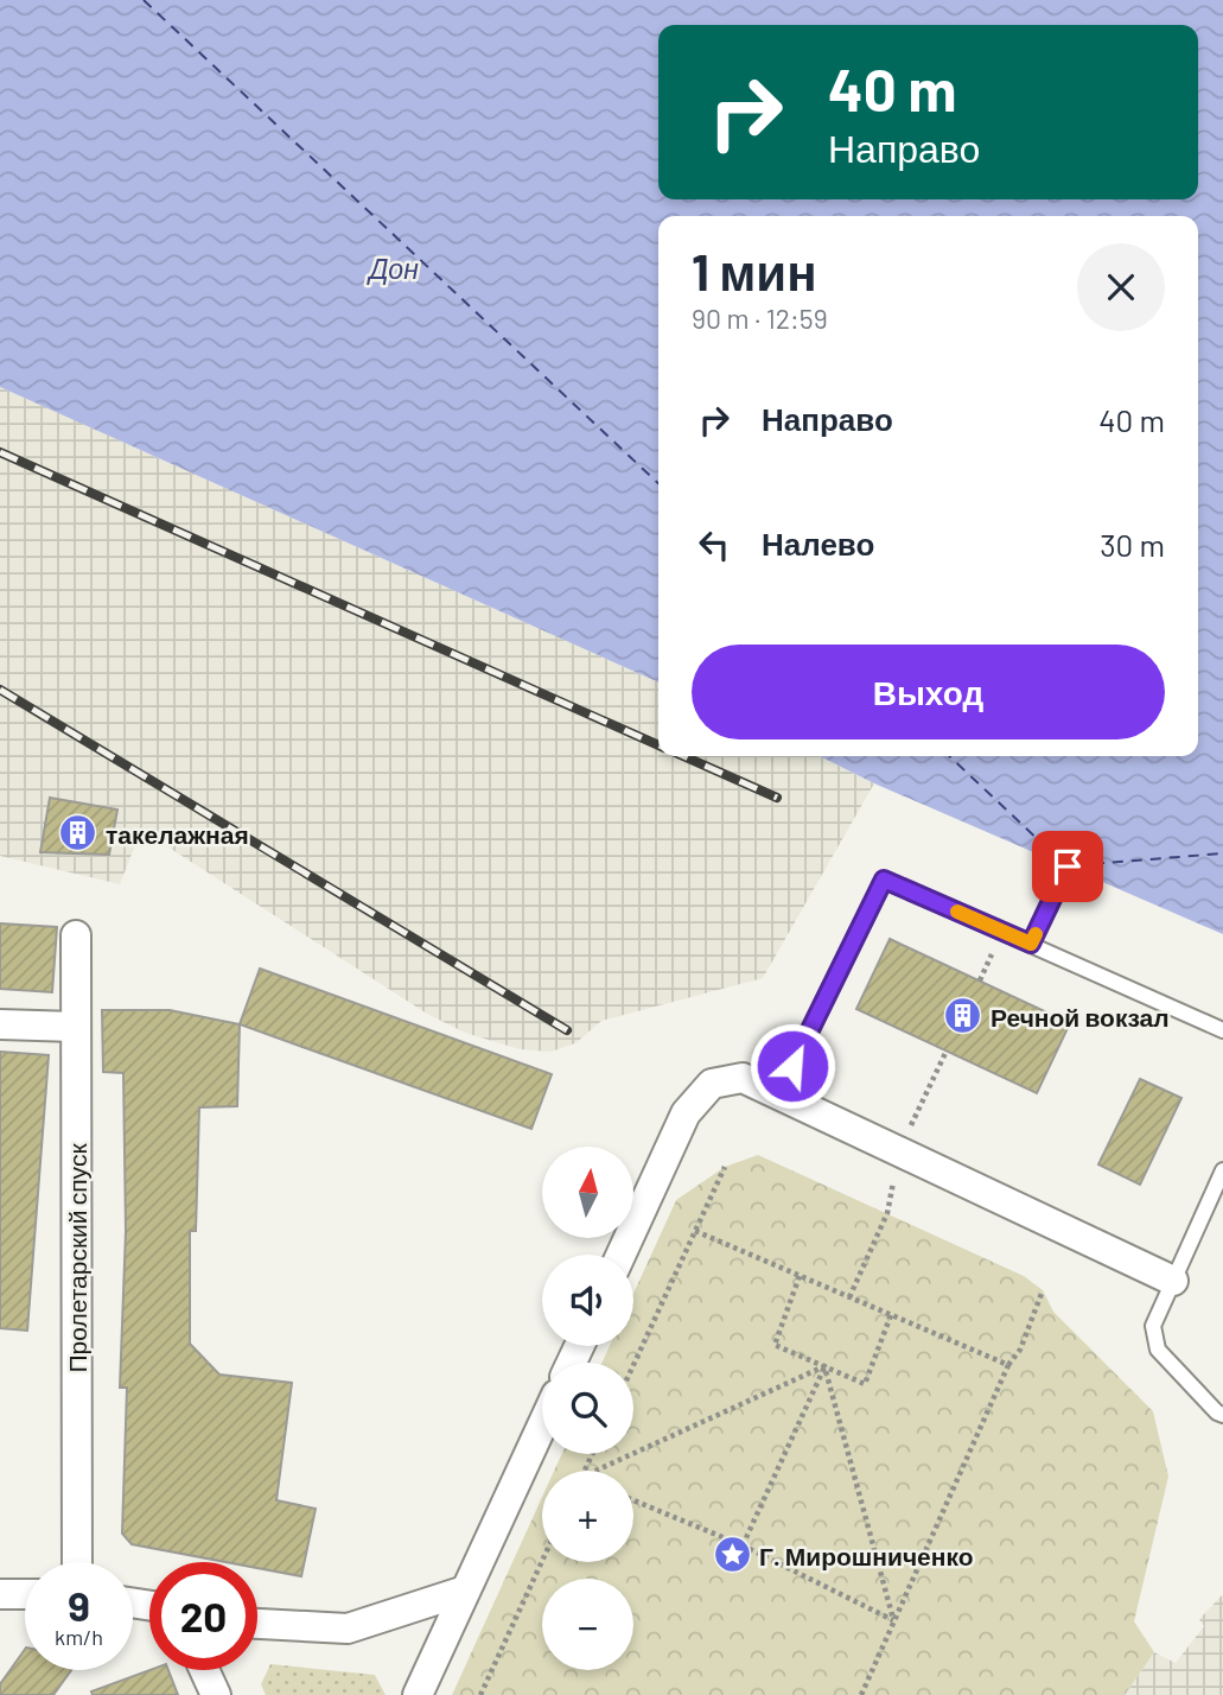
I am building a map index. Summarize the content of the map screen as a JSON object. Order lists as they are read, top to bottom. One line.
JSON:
{"streets":{"street":["Пролетарский спуск"]},"water":["Дон"],"places":{"building":["такелажная","Речной вокзал"],"place":["Г. Мирошниченко"]},"north":"top","page":{"turn":["40 m","Направо"],"heading":["1 мин","90 m · 12:59"],"list":[{"name":"Направо","value":"40 m"},{"name":"Налево","value":"30 m"}],"buttons":"Выход","map_buttons":["+","−"],"speed":"9 km/h","limit":"20"}}
